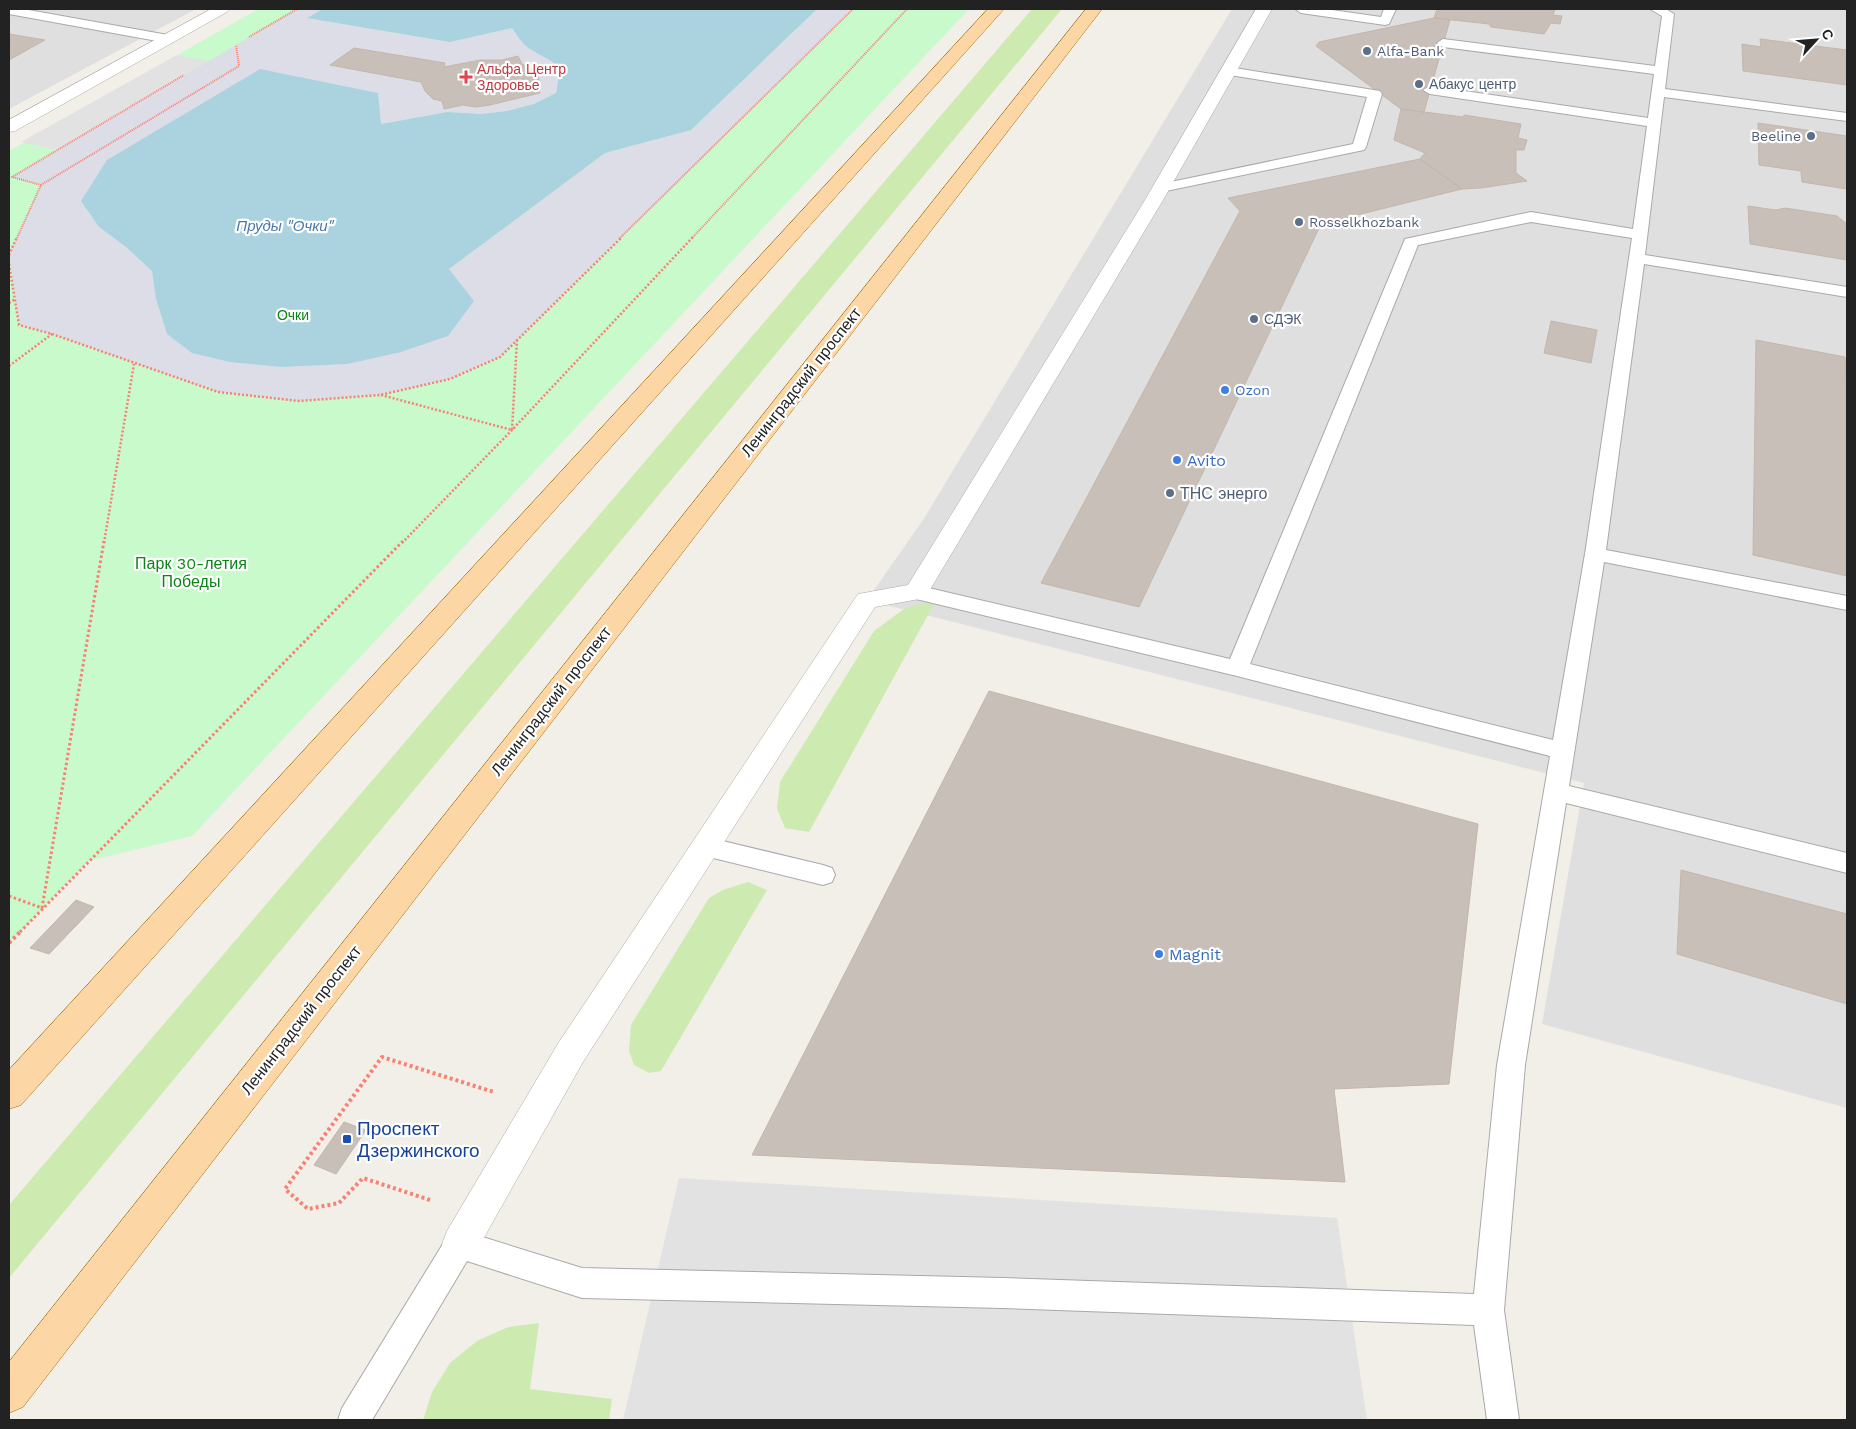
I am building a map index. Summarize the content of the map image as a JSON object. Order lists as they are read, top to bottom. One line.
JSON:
{"streets":{"main road":["Ленинградский проспект"]},"water":["Пруды \"Очки\""],"parks":["Очки","Парк 30-летия Победы"],"places":{"other":["Alfa-Bank","Абакус центр","Beeline","Rosselkhozbank","СДЭК","Ozon","Avito","ТНС энерго","Magnit"],"health":["Альфа Центр Здоровье"],"transit":["Проспект Дзержинского"]},"north":"top right"}
